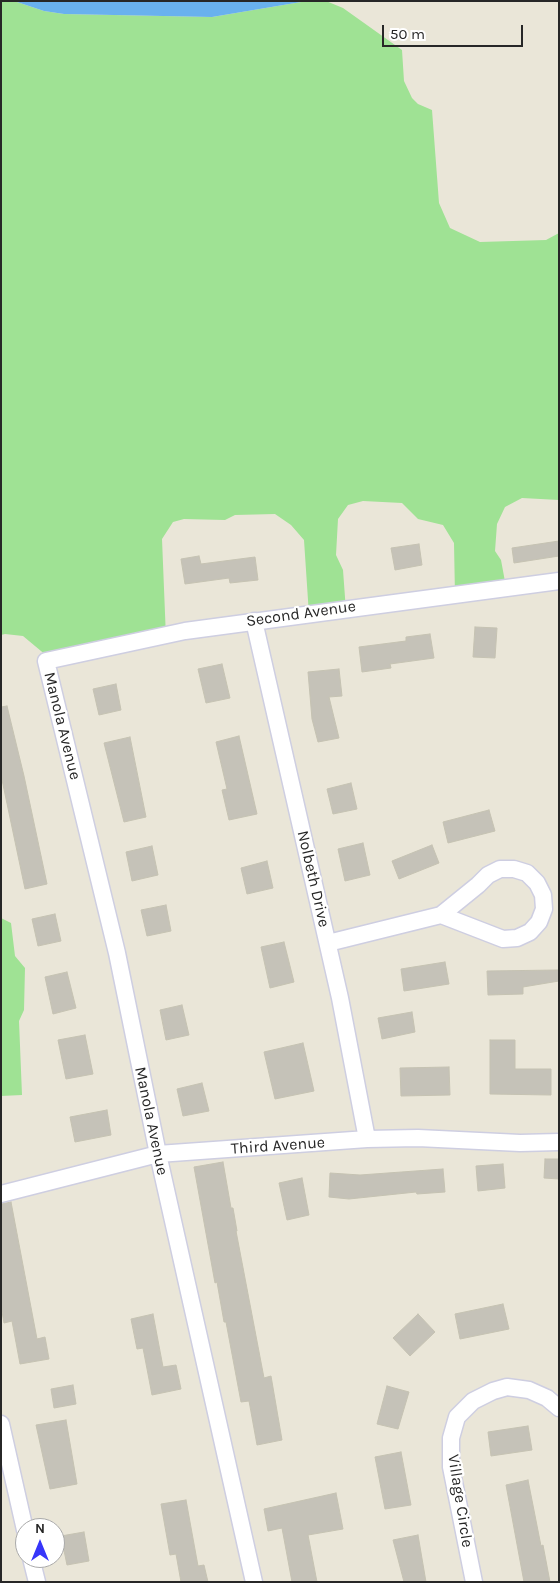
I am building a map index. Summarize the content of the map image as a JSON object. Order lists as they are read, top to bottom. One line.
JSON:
{"streets":{"street":["Second Avenue","Manola Avenue","Nolbeth Drive","Third Avenue","Village Circle"]},"crossings":[["Second Avenue","Manola Avenue"],["Second Avenue","Nolbeth Drive"],["Manola Avenue","Third Avenue"],["Nolbeth Drive","Third Avenue"]],"scale_bar":"50 m","north":"top"}
